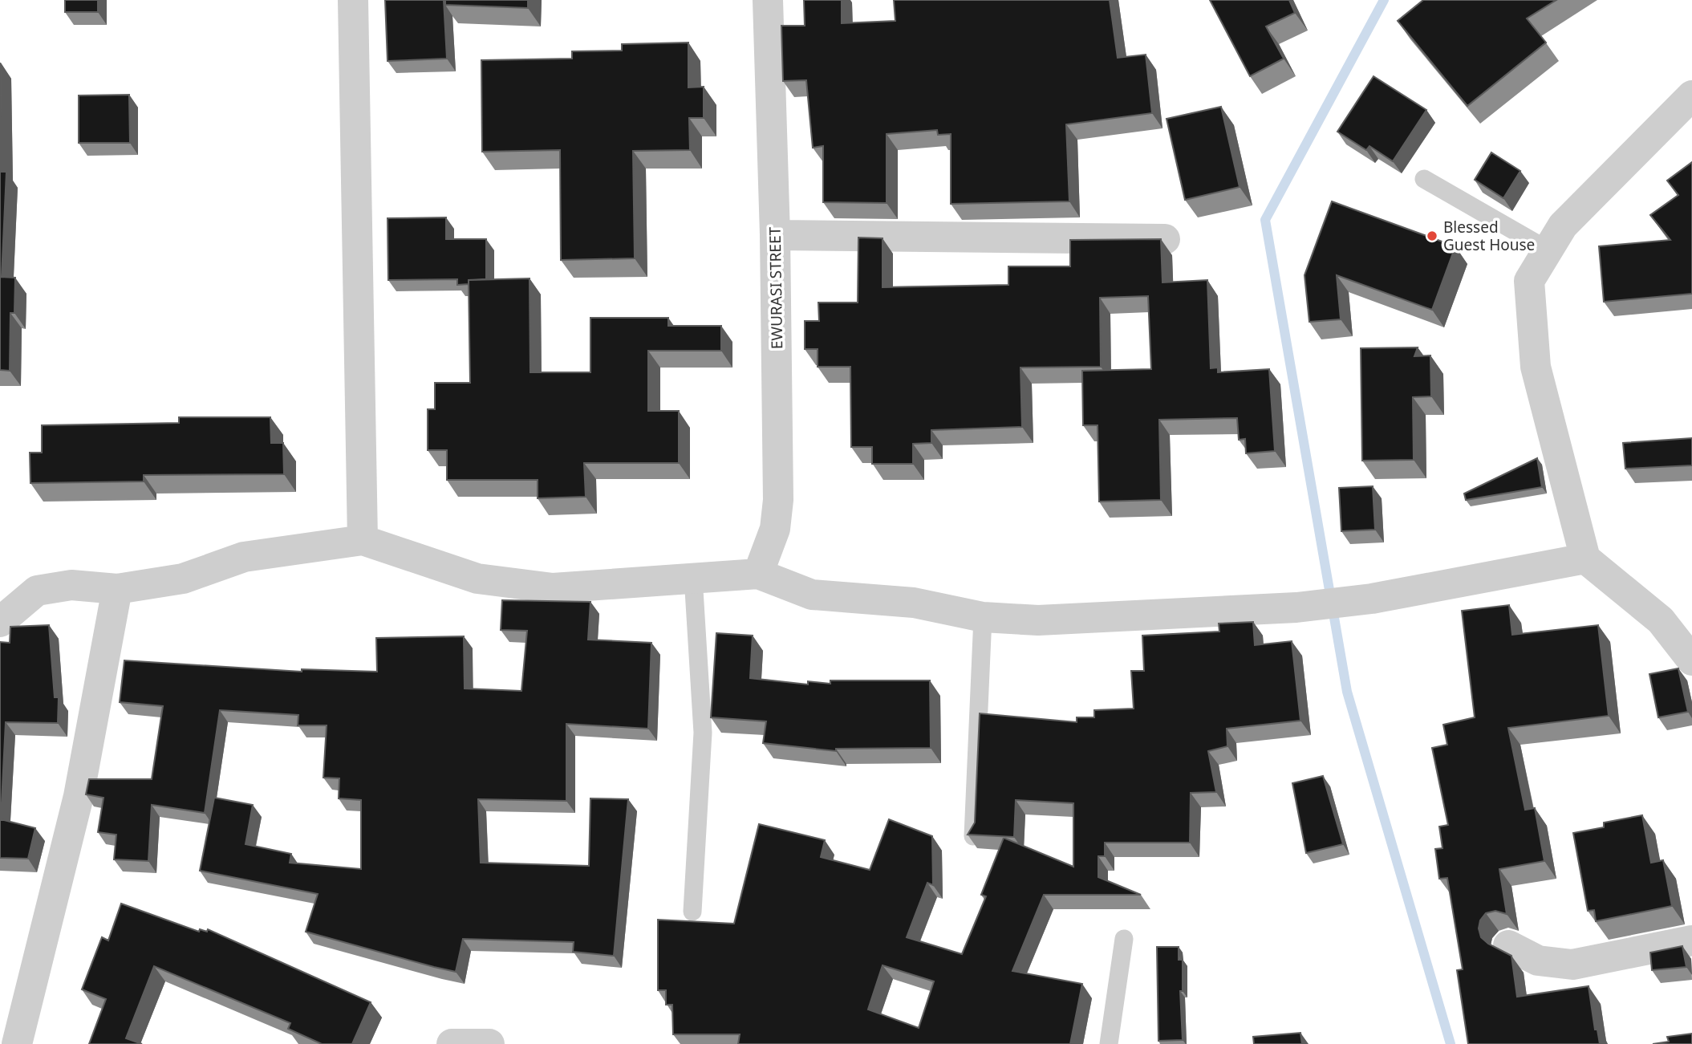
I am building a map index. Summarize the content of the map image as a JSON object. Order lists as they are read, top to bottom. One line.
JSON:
{"streets":{"street":["EWURASI STREET"]},"places":["Blessed Guest House"]}
